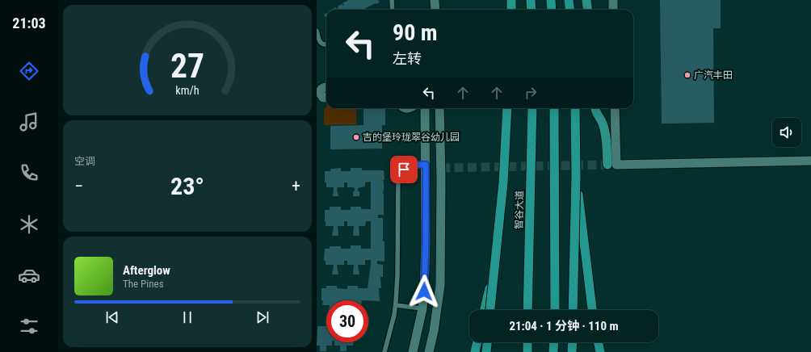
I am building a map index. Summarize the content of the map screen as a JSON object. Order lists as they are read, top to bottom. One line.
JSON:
{"streets":{"highway":["智谷大道"]},"places":["广汽丰田","吉的堡玲珑翠谷幼儿园"],"page":{"tabs":"21:03","turn":["90 m","左转"],"tile":"空调","heat":["−","23°","+"],"song":["Afterglow","The Pines"],"limit":"30","trip":"21:04 · 1 分钟 · 110 m","gauge":["27","km/h"]}}
